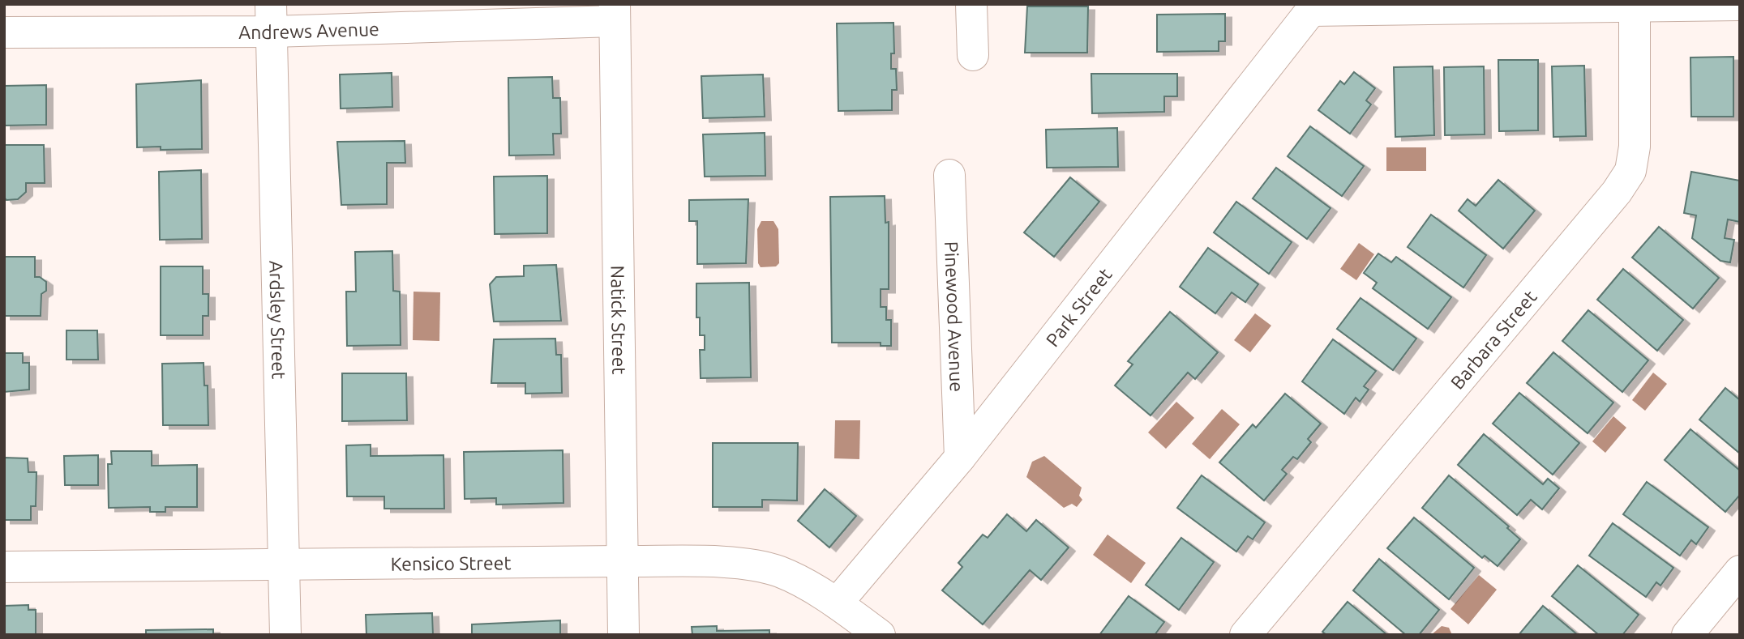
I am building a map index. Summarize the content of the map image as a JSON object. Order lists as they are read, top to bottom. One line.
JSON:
{"streets":{"street":["Andrews Avenue","Park Street","Pinewood Avenue","Ardsley Street","Natick Street","Barbara Street","Kensico Street"]},"crossings":[["Andrews Avenue","Ardsley Street"],["Andrews Avenue","Natick Street"],["Park Street","Pinewood Avenue"],["Park Street","Kensico Street"],["Ardsley Street","Kensico Street"],["Natick Street","Kensico Street"]]}
